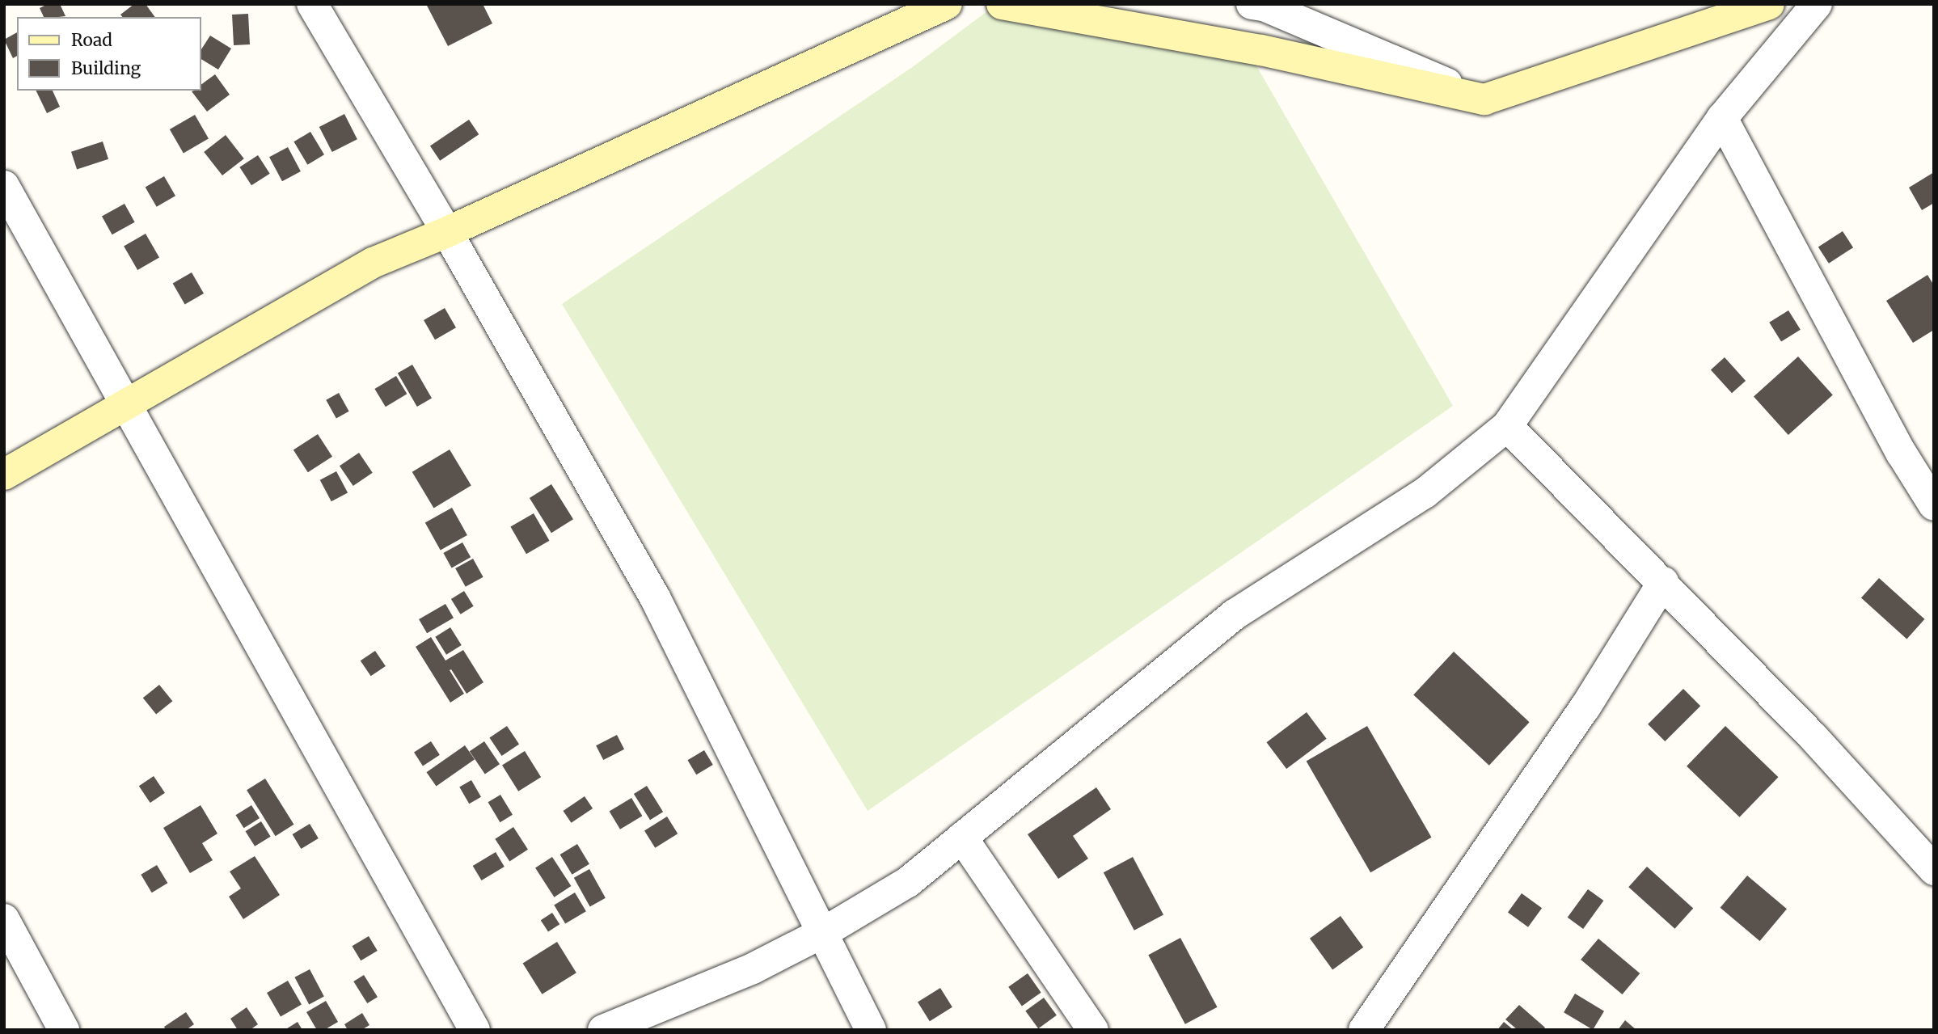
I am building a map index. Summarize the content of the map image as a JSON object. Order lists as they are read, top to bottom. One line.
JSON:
{"legend":["Road","Building"]}
